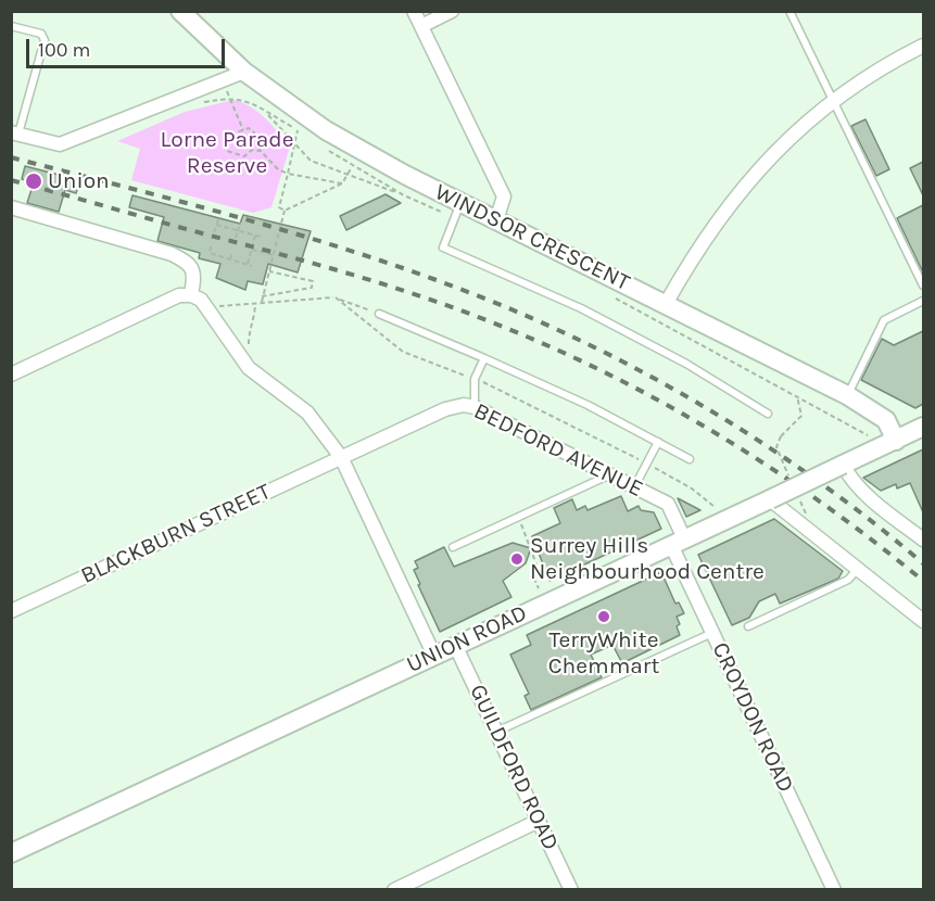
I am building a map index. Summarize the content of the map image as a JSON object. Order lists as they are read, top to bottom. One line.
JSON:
{"streets":{"main road":["WINDSOR CRESCENT","UNION ROAD"],"street":["BEDFORD AVENUE","BLACKBURN STREET","CROYDON ROAD","GUILDFORD ROAD"]},"crossings":[["WINDSOR CRESCENT","UNION ROAD"],["BEDFORD AVENUE","BLACKBURN STREET"],["BEDFORD AVENUE","UNION ROAD"],["BEDFORD AVENUE","CROYDON ROAD"],["UNION ROAD","CROYDON ROAD"],["UNION ROAD","GUILDFORD ROAD"]],"parks":["Lorne Parade Reserve"],"places":["Union","Surrey Hills Neighbourhood Centre","TerryWhite Chemmart"],"scale_bar":"100 m"}
